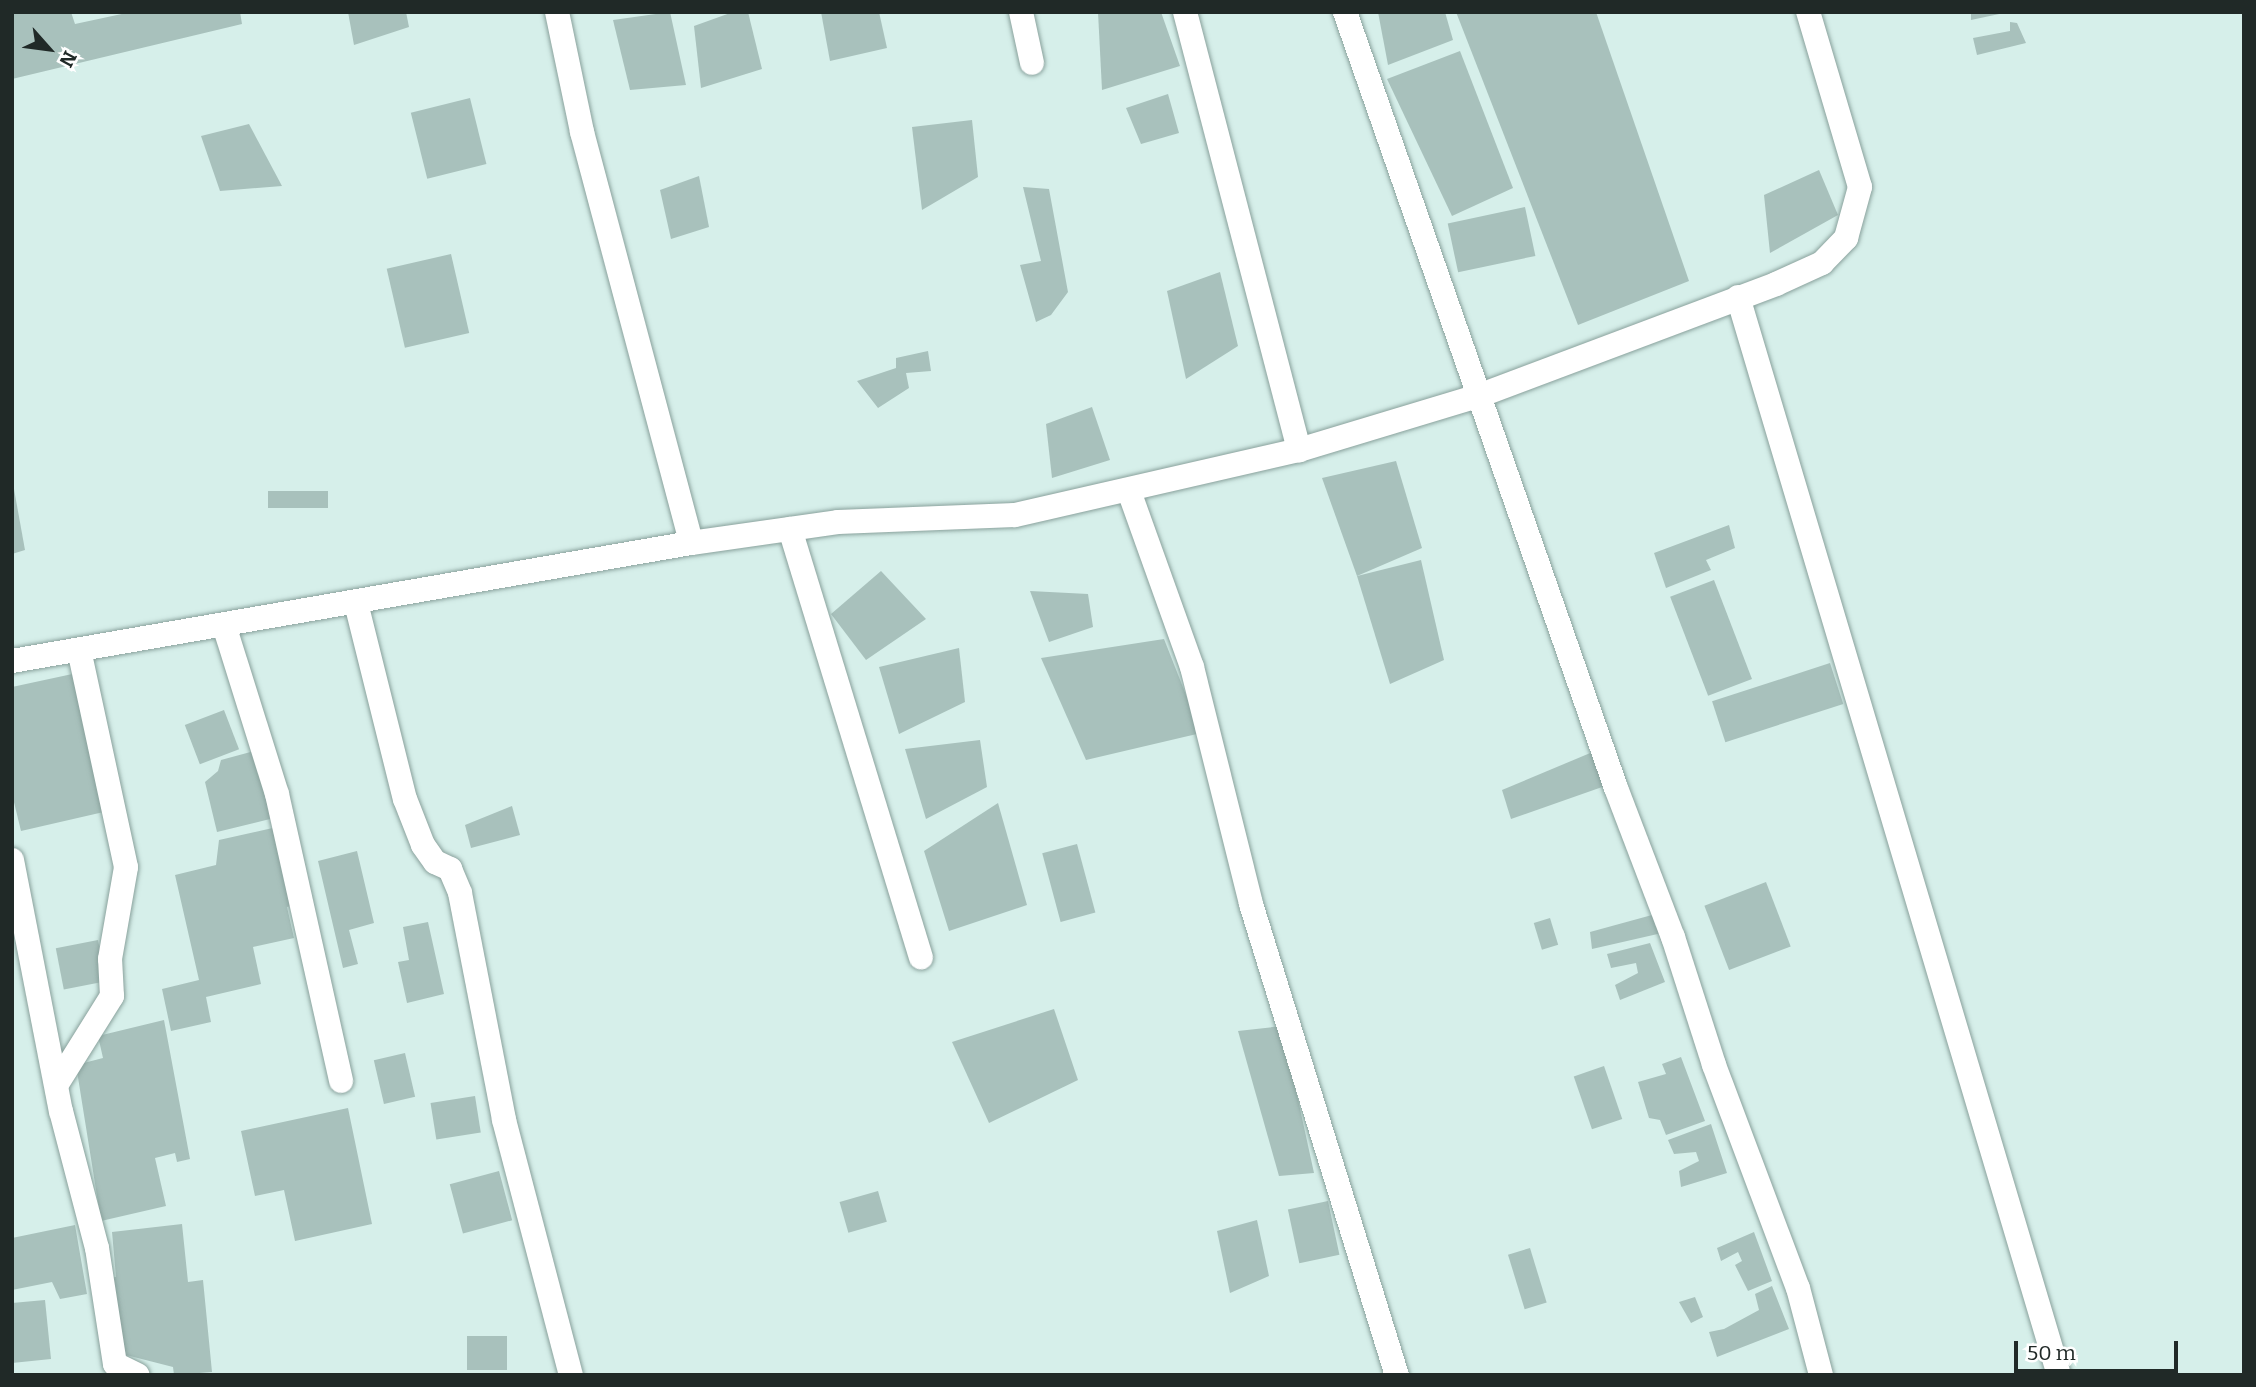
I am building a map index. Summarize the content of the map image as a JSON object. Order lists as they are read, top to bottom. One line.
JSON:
{"scale_bar":"50 m","north":"bottom right"}
